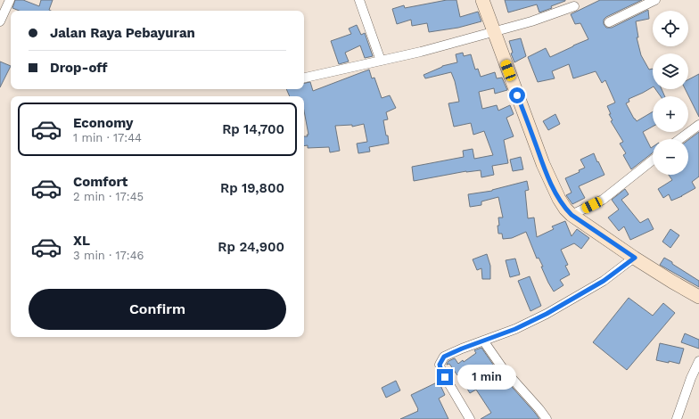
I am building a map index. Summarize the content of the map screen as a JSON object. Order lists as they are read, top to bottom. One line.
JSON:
{"page":{"map_buttons":["+","−"],"banner":["Jalan Raya Pebayuran","Drop-off"],"list":[{"name":"Economy","note":"1 min · 17:44","value":"Rp 14,700"},{"name":"Comfort","note":"2 min · 17:45","value":"Rp 19,800"},{"name":"XL","note":"3 min · 17:46","value":"Rp 24,900"}],"buttons":"Confirm","bubble":"1 min"}}
